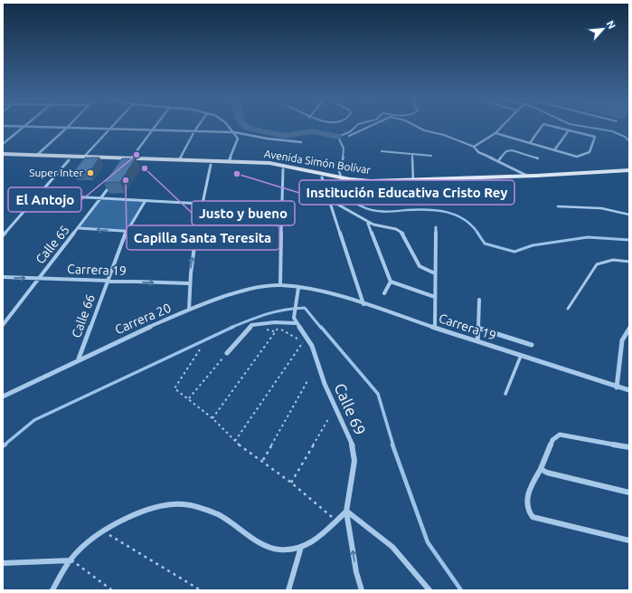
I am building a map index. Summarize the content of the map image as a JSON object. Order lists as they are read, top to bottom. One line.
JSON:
{"streets":{"main road":["Avenida Simón Bolívar"],"street":["Calle 65","Carrera 19","Calle 66","Carrera 20","Calle 69"]},"crossings":[["Calle 65","Carrera 19"],["Carrera 19","Calle 66"],["Carrera 19","Carrera 20"],["Carrera 19","Calle 69"],["Calle 66","Carrera 20"],["Carrera 20","Calle 69"]],"places":["El Antojo","Justo y bueno","Super Inter","Institución Educativa Cristo Rey","Capilla Santa Teresita"],"north":"top right"}
